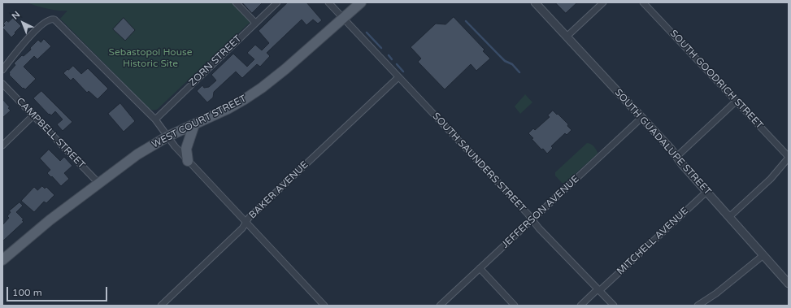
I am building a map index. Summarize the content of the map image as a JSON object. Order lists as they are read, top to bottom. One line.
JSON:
{"streets":{"main road":["WEST COURT STREET"],"street":["ZORN STREET","SOUTH GOODRICH STREET","CAMPBELL STREET","SOUTH GUADALUPE STREET","SOUTH SAUNDERS STREET","BAKER AVENUE","JEFFERSON AVENUE","MITCHELL AVENUE"]},"crossings":[["WEST COURT STREET","CAMPBELL STREET"],["WEST COURT STREET","SOUTH SAUNDERS STREET"],["SOUTH GUADALUPE STREET","JEFFERSON AVENUE"],["SOUTH GUADALUPE STREET","MITCHELL AVENUE"],["SOUTH SAUNDERS STREET","BAKER AVENUE"],["SOUTH SAUNDERS STREET","JEFFERSON AVENUE"],["SOUTH SAUNDERS STREET","MITCHELL AVENUE"]],"parks":["Sebastopol House Historic Site"],"scale_bar":"100 m","north":"top left"}
